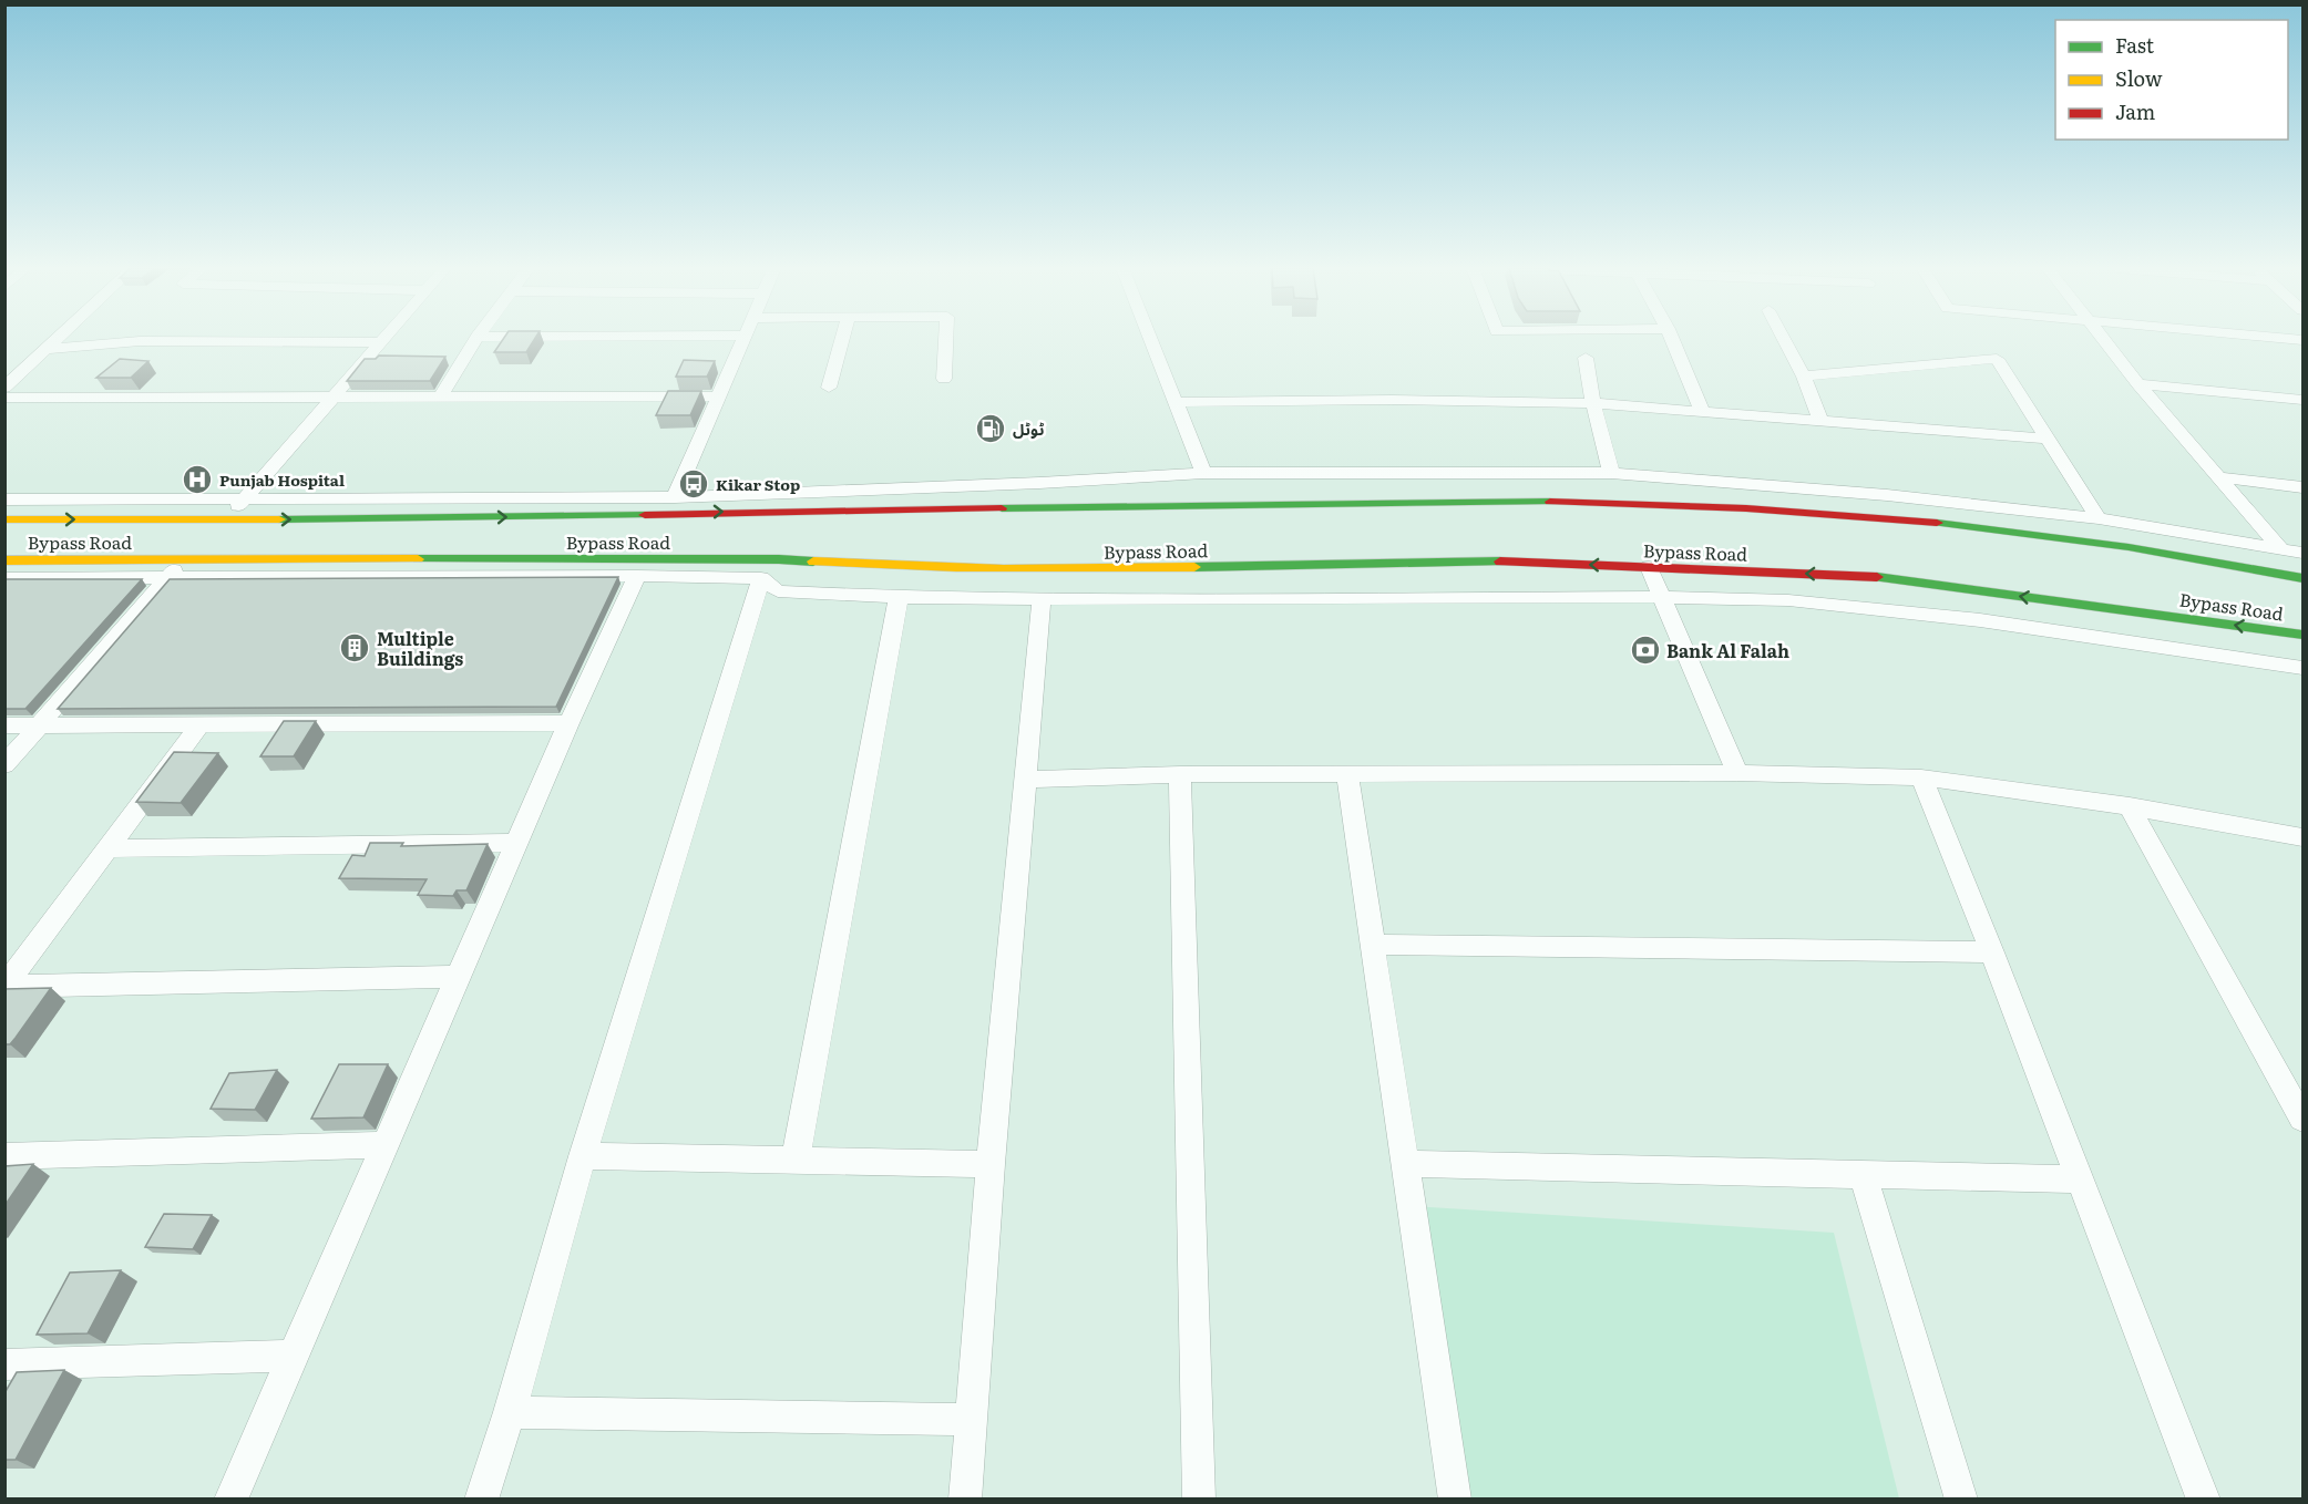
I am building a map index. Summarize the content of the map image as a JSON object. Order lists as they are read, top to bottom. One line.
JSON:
{"streets":{"main road":["Bypass Road"]},"places":{"fuel station":["ٹوٹل"],"hospital":["Punjab Hospital"],"bus stop":["Kikar Stop"],"building":["Multiple Buildings"],"bank":["Bank Al Falah"]},"legend":["Fast","Slow","Jam"]}
